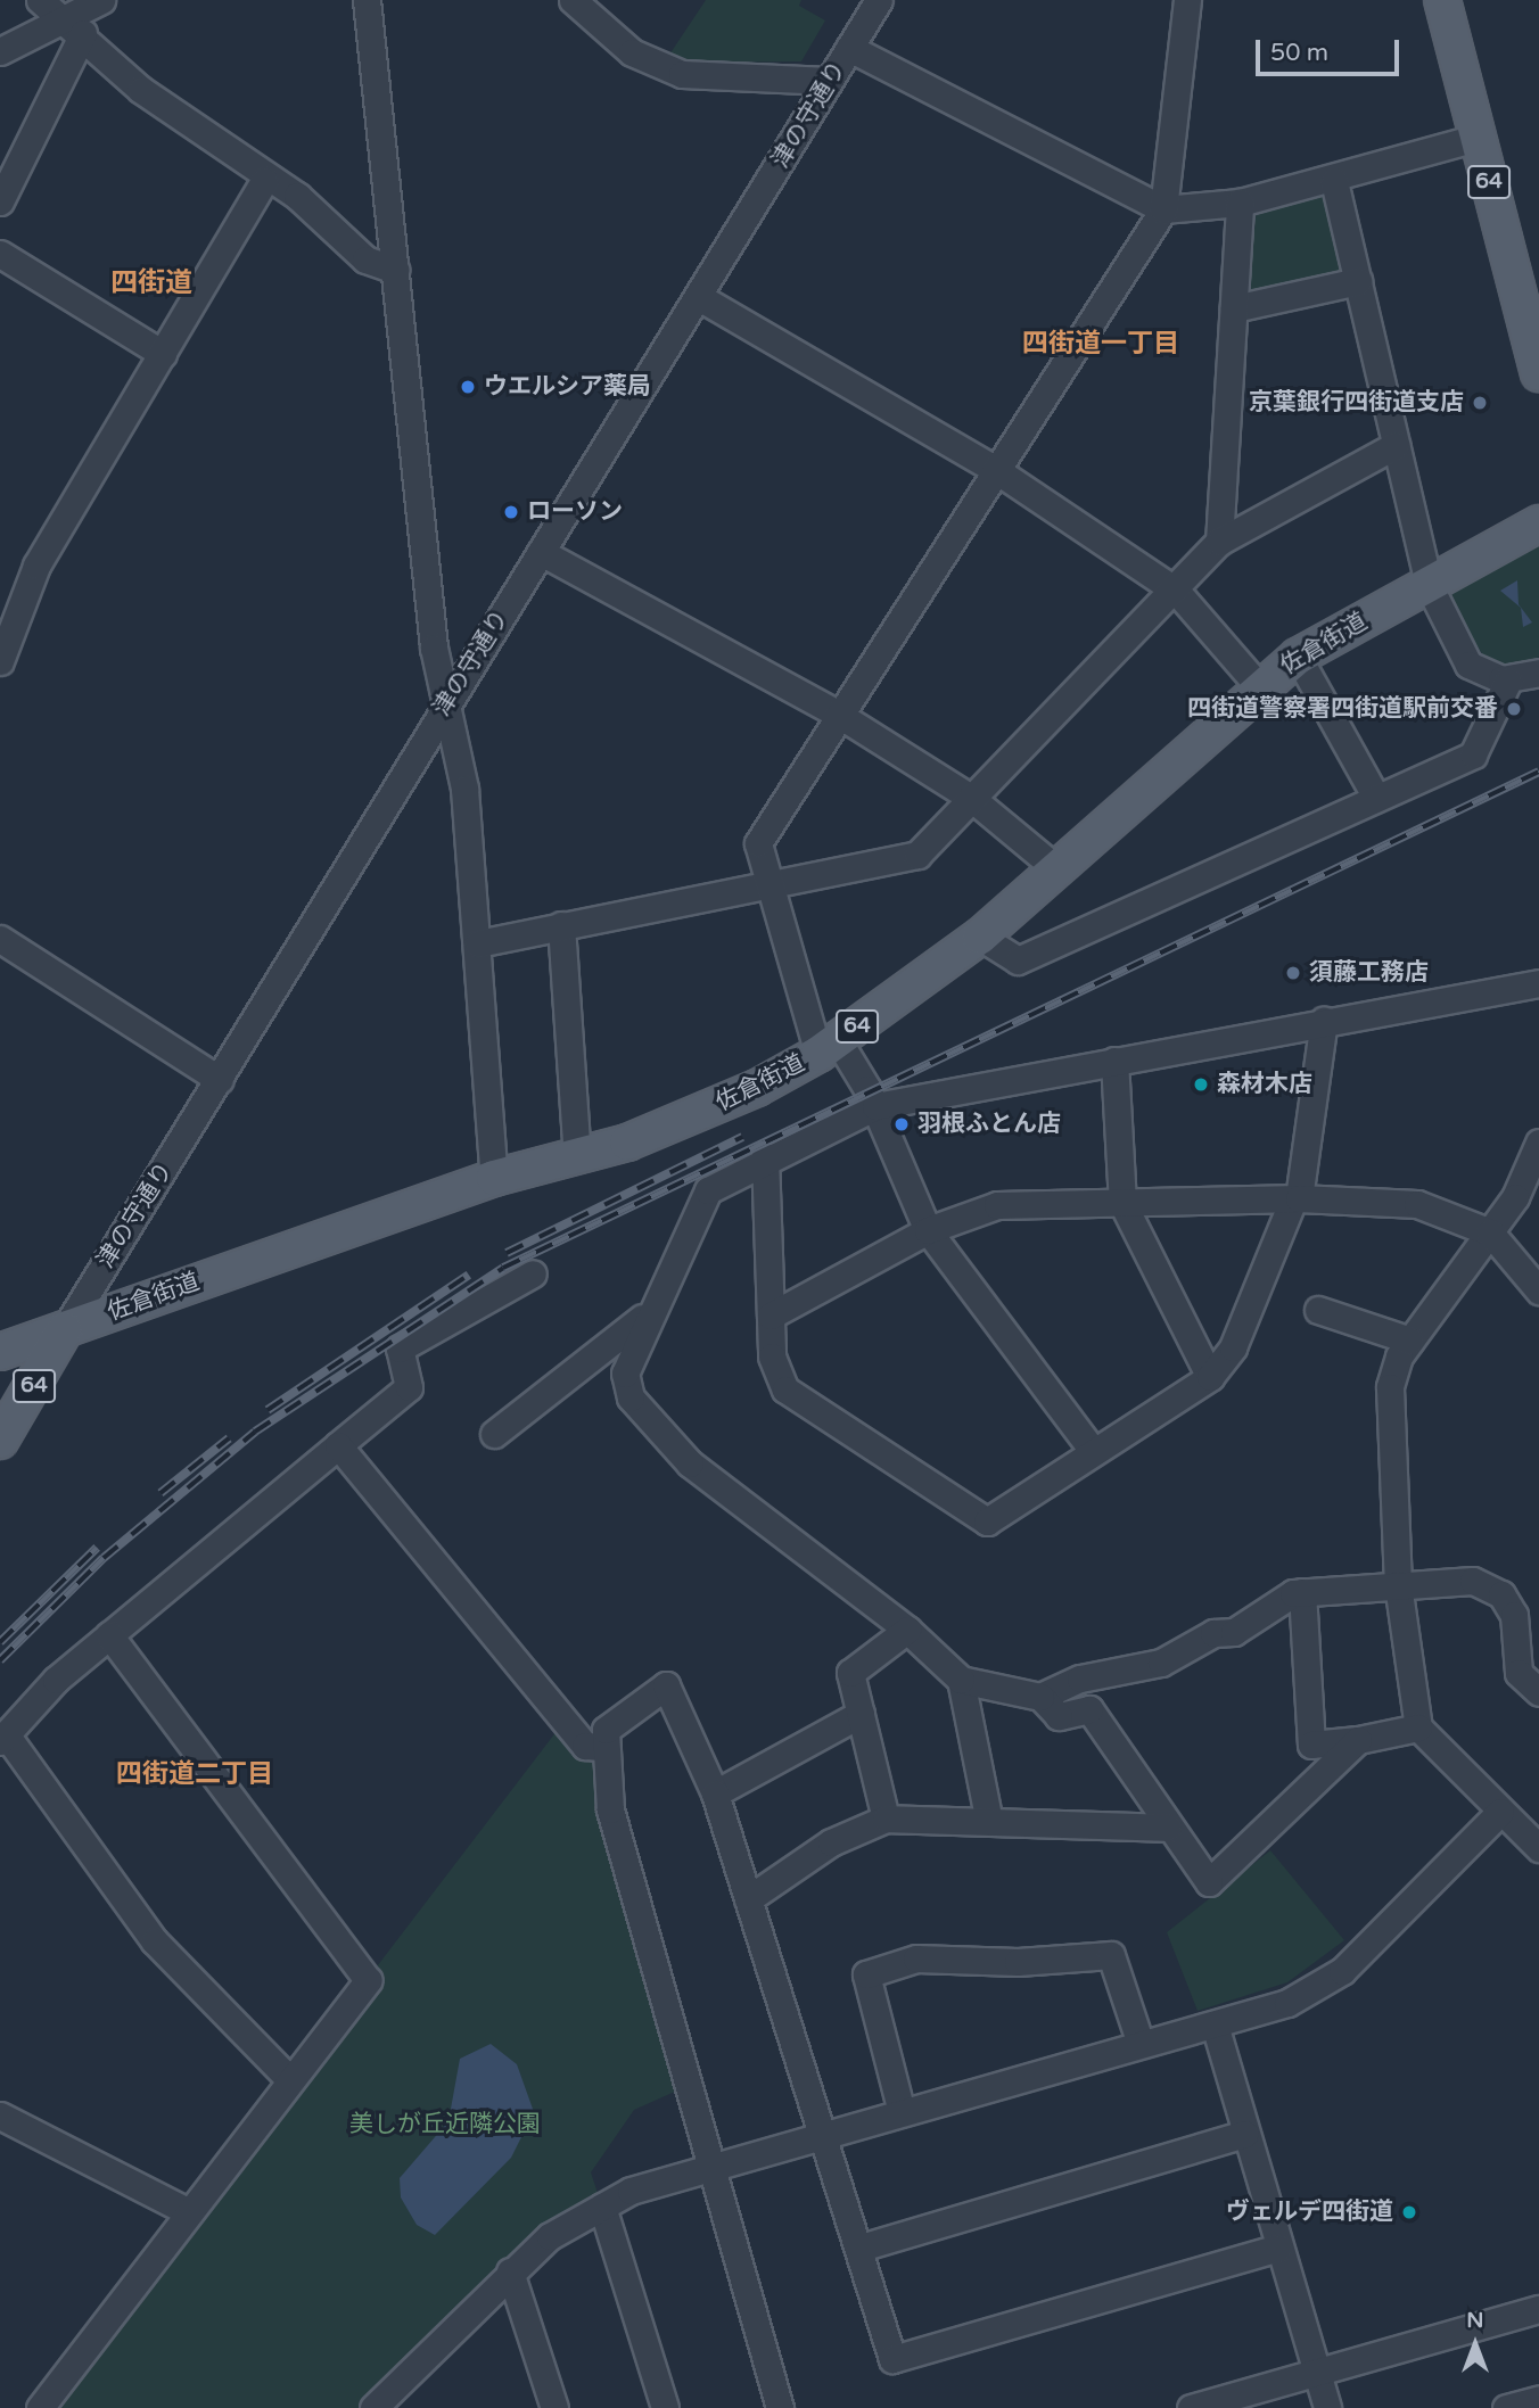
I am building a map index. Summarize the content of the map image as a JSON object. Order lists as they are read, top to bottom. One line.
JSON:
{"streets":{"main road":["64","佐倉街道"],"street":["津の守通り"]},"crossings":[["津の守通り","64"],["津の守通り","佐倉街道"],["64","佐倉街道"]],"districts":["四街道","四街道一丁目","四街道二丁目"],"parks":["美しが丘近隣公園"],"places":["ウエルシア薬局","京葉銀行四街道支店","ローソン","四街道警察署四街道駅前交番","須藤工務店","森材木店","羽根ふとん店","ヴェルデ四街道"],"scale_bar":"50 m","north":"top"}
